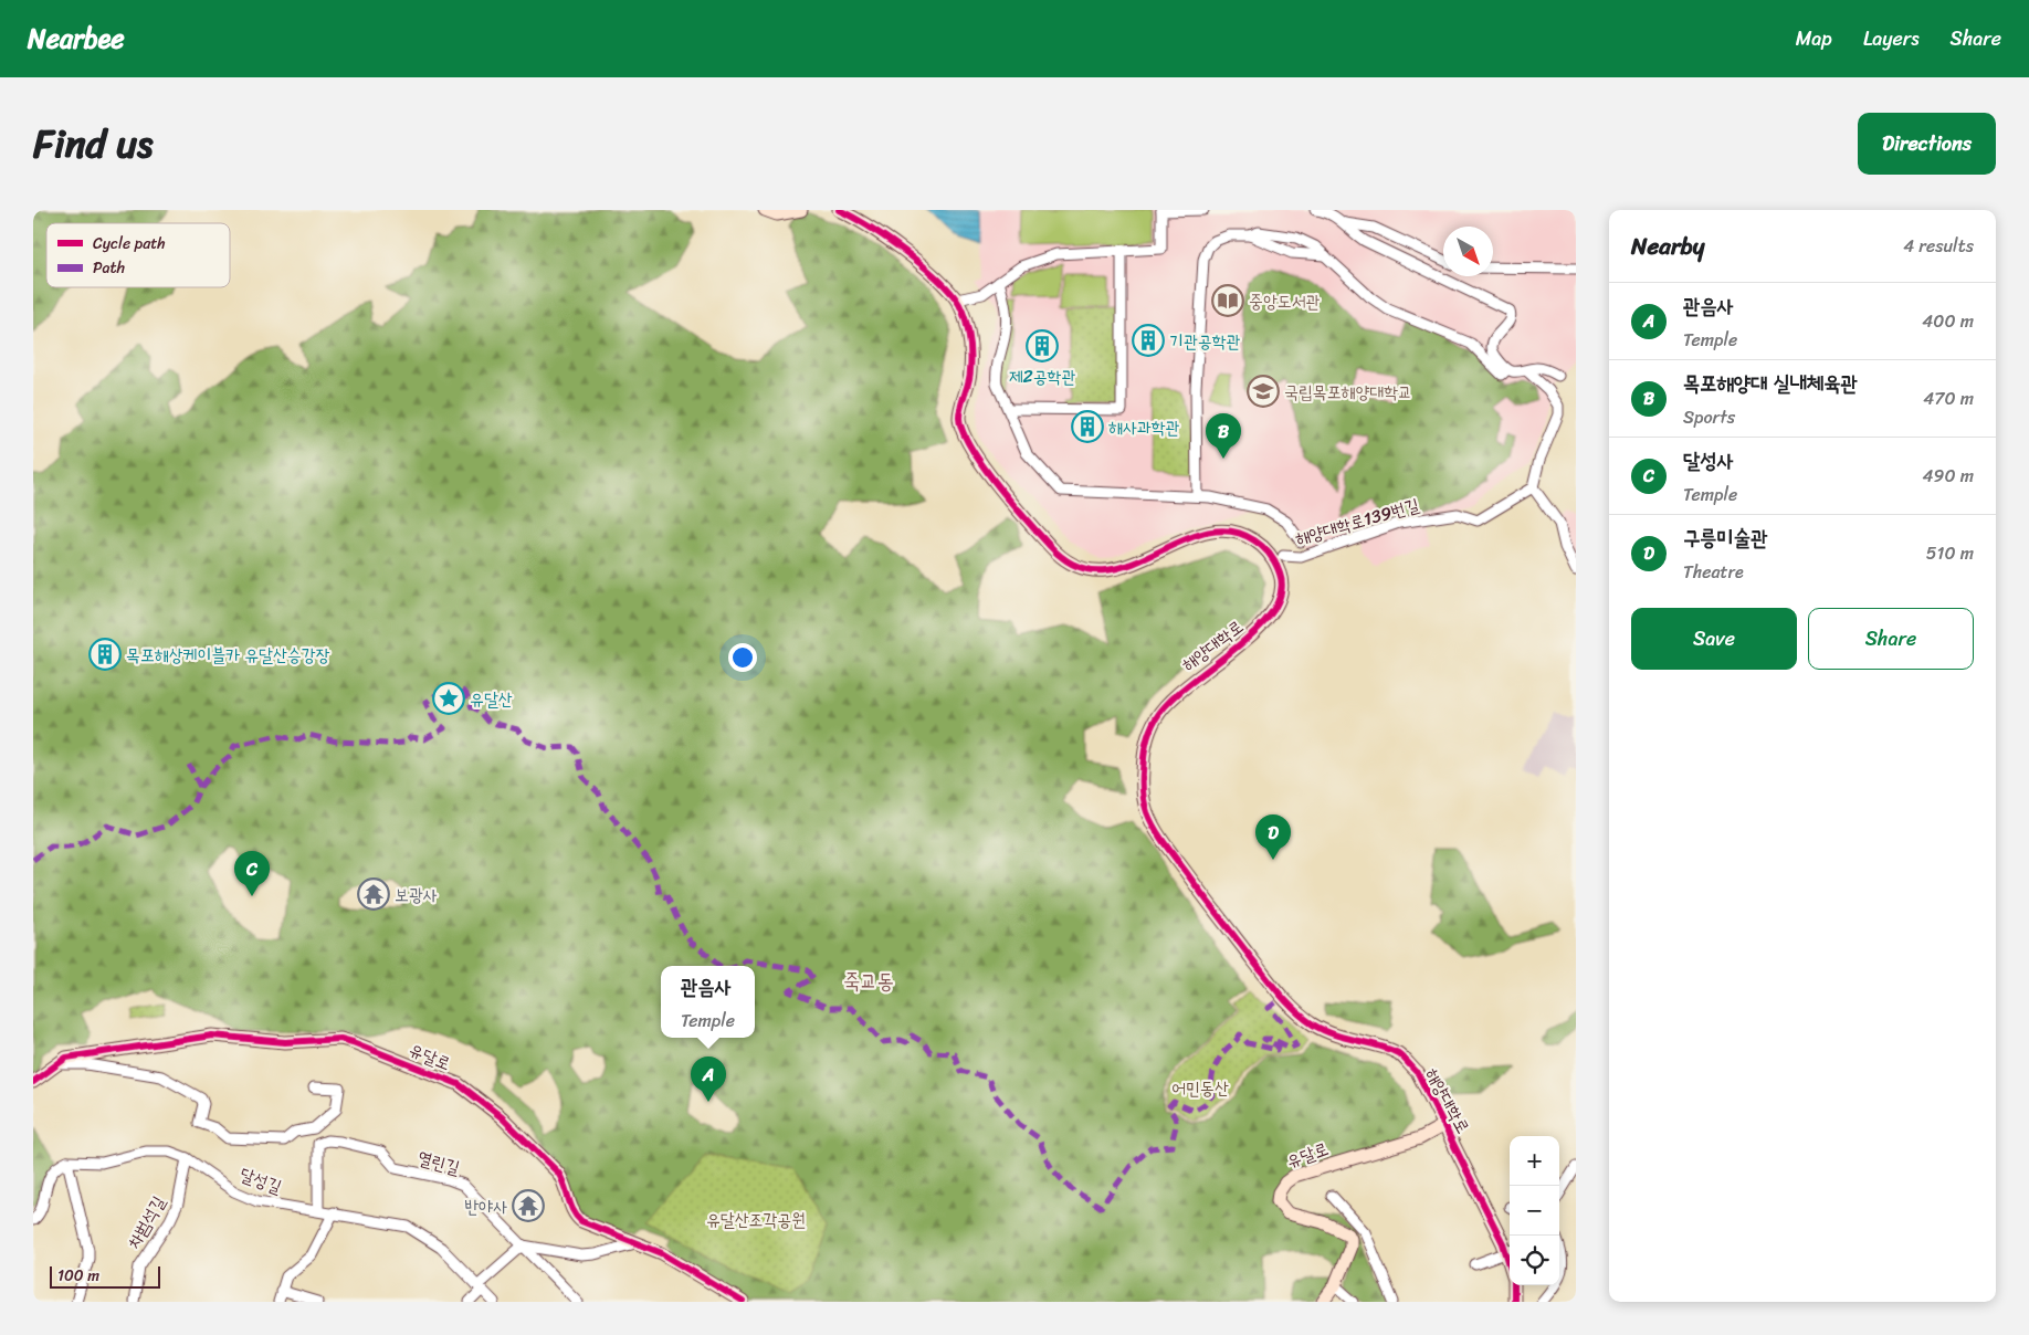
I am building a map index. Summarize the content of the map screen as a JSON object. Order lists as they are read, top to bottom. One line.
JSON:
{"streets":{"street":["해양대학로139번길","해양대학로","유달로","열린길","달성길","차범석길"]},"crossings":[["해양대학로","유달로"],["열린길","달성길"],["달성길","차범석길"]],"districts":["죽교동"],"parks":["어민동산","유달산조각공원"],"places":{"library":["중앙도서관"],"building":["기관공학관","제2공학관","해사과학관","목포해상케이블카 유달산승강장"],"school or university":["국립목포해양대학교"],"place":["유달산"],"temple":["보광사","반야사"]},"legend":["Cycle path","Path"],"scale_bar":"100 m","north":"bottom right","page":{"header":"Nearbee","nav":["Map","Layers","Share"],"title":"Find us","buttons":["Directions",["Save","Share"]],"heading":["Nearby","4 results"],"list":[{"mark":"A","name":"관음사","note":"Temple","value":"400 m"},{"mark":"B","name":"목포해양대 실내체육관","note":"Sports","value":"470 m"},{"mark":"C","name":"달성사","note":"Temple","value":"490 m"},{"mark":"D","name":"구릉미술관","note":"Theatre","value":"510 m"}],"pins":["B","D","C","A"],"popup":["관음사","Temple"],"map_buttons":["+","−"],"scale":"100 m"}}
